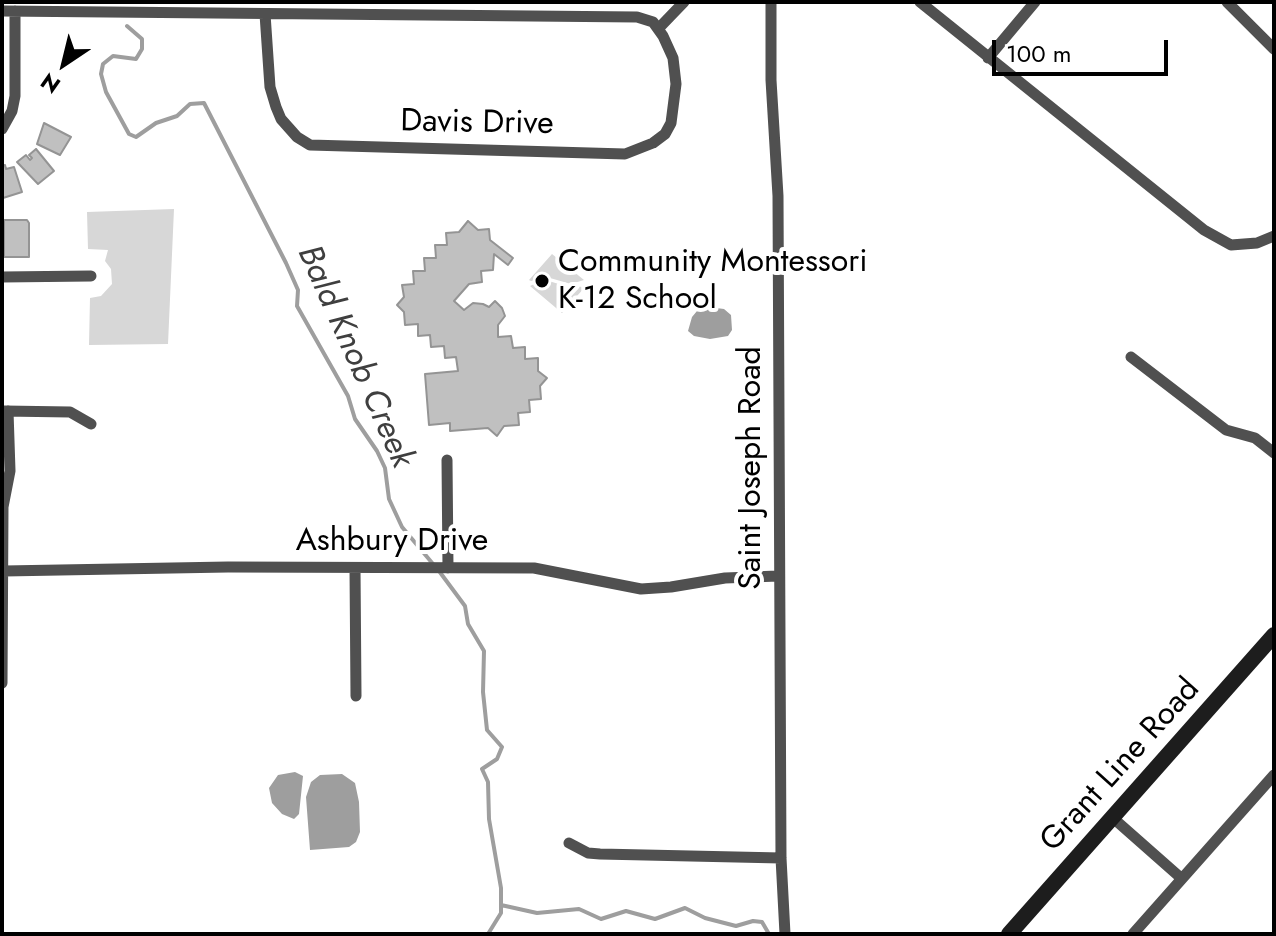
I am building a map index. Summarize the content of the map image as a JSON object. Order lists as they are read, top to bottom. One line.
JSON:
{"streets":{"main road":["Grant Line Road"],"street":["Davis Drive","Saint Joseph Road","Ashbury Drive"]},"crossings":[["Saint Joseph Road","Ashbury Drive"]],"water":["Bald Knob Creek"],"places":["Community Montessori K-12 School"],"scale_bar":"100 m","north":"bottom left"}
